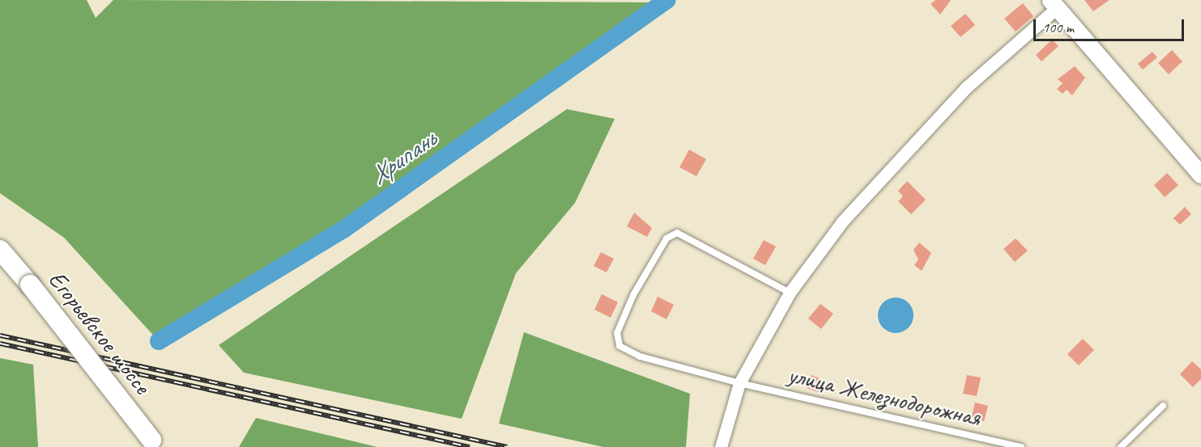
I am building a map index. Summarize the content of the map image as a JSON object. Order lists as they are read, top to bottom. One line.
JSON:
{"streets":{"main road":["Егорьевское шоссе"],"lane":["улица Железнодорожная"]},"water":["Хрипань"],"scale_bar":"100 m"}
